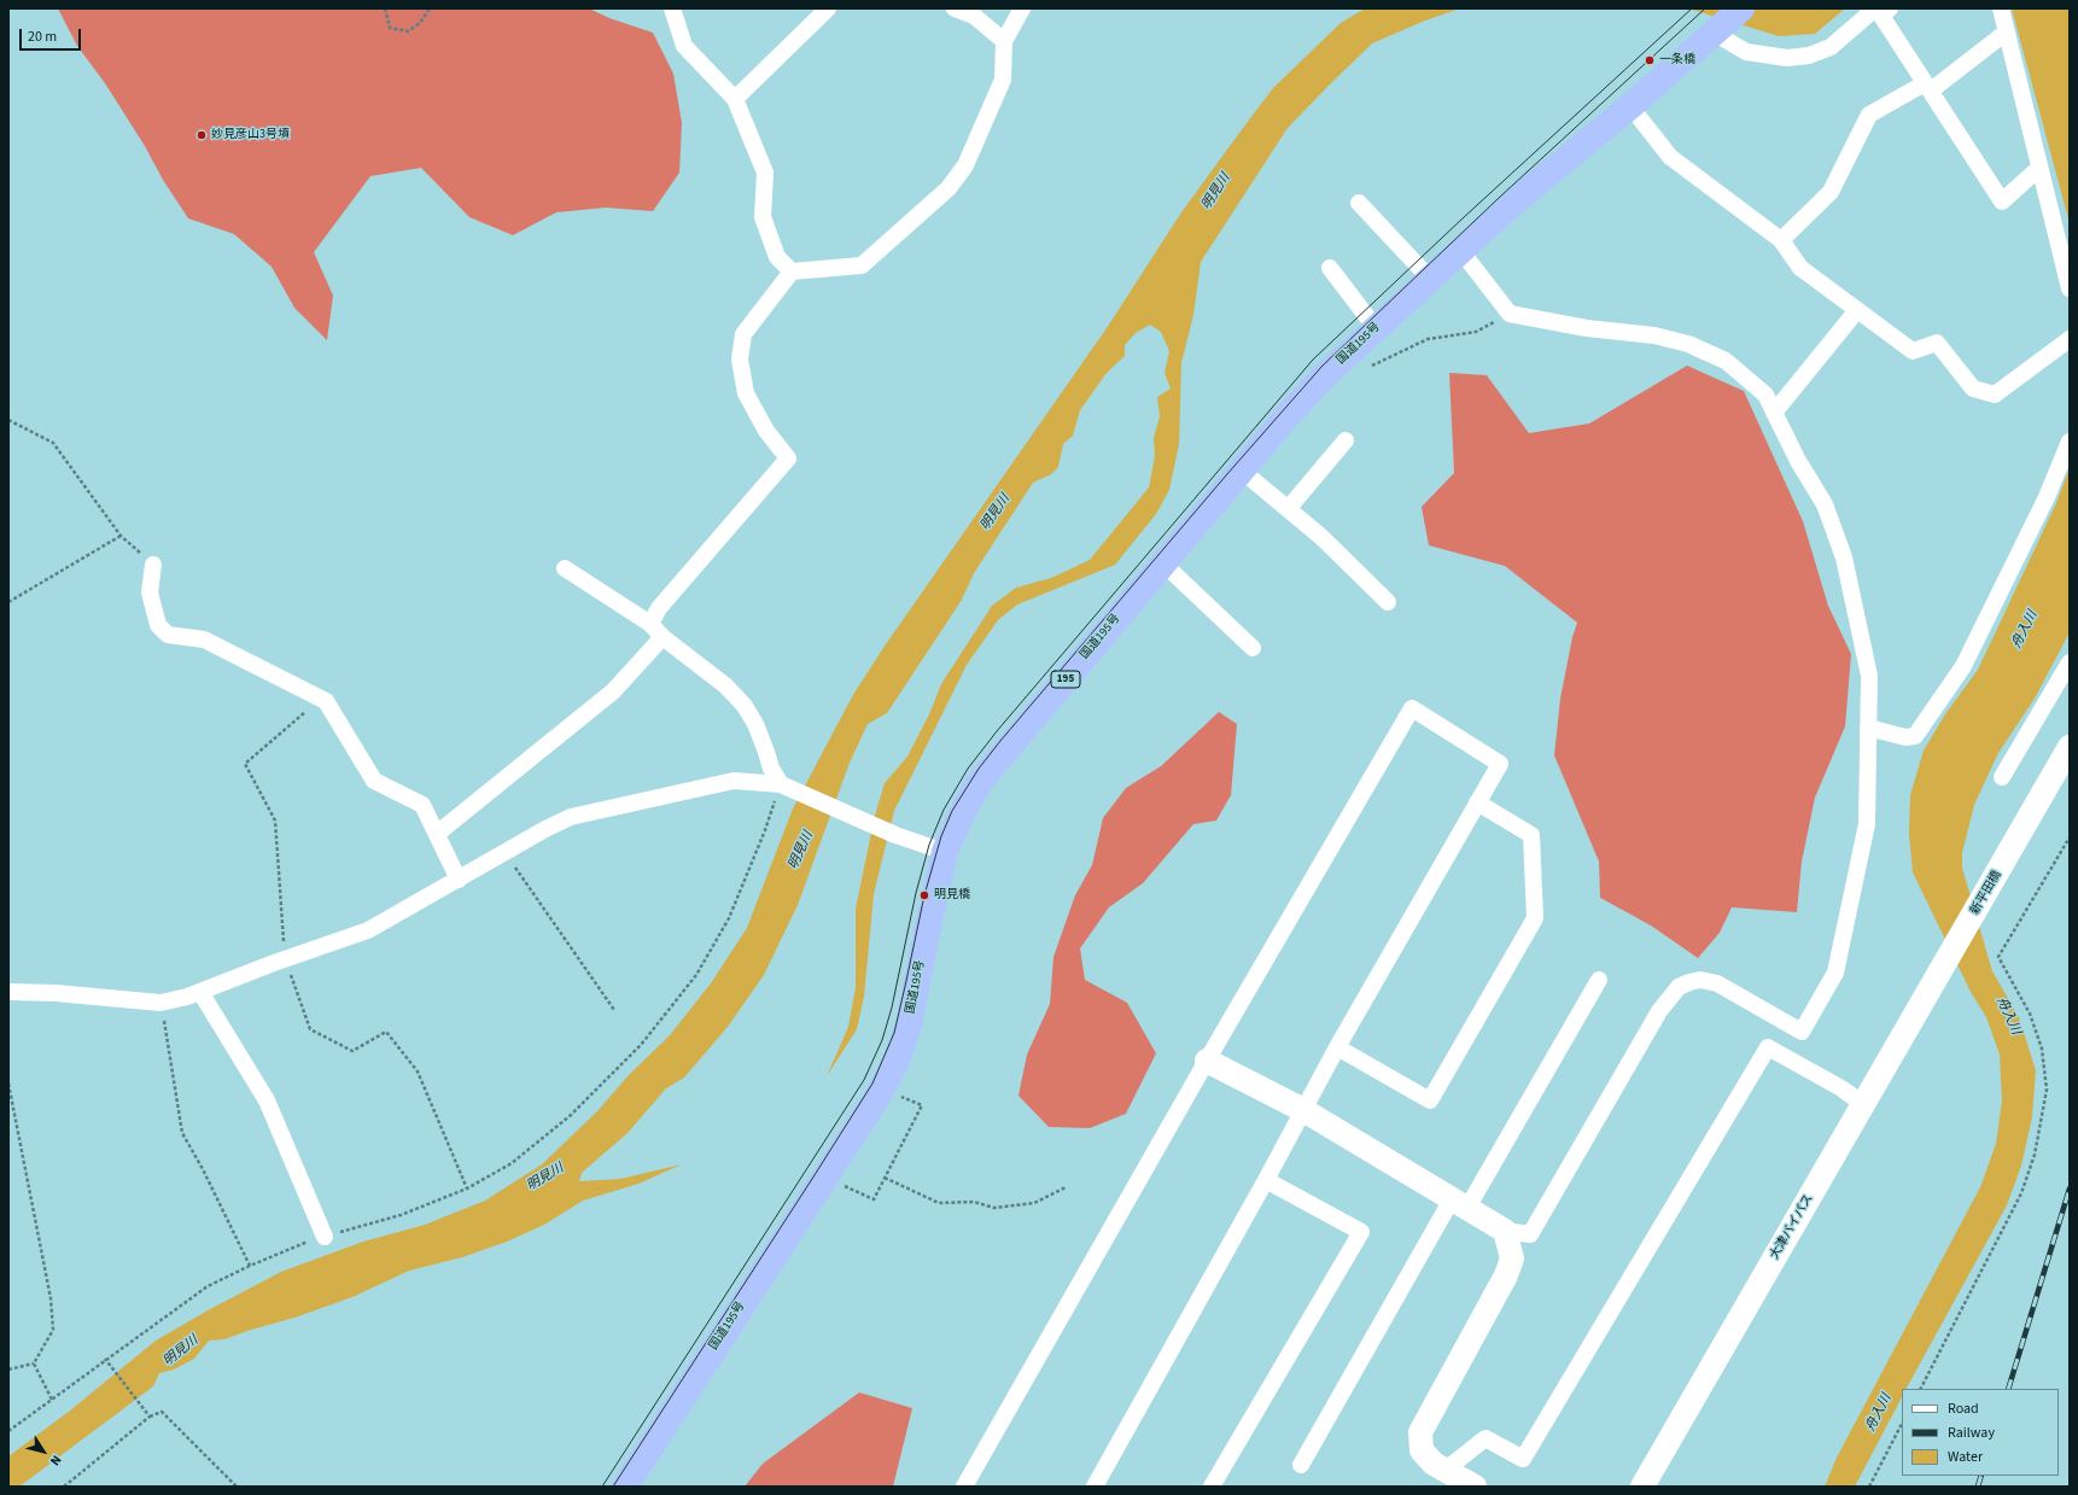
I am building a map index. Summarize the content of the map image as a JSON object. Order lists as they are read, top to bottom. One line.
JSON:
{"streets":{"highway":["国道195号","195"],"main road":["新平田橋","大津バイパス"]},"crossings":[["新平田橋","大津バイパス"]],"water":["明見川","舟入川"],"places":["一条橋","妙見彦山3号墳","明見橋"],"legend":["Road","Railway","Water"],"scale_bar":"20 m","north":"bottom right"}
